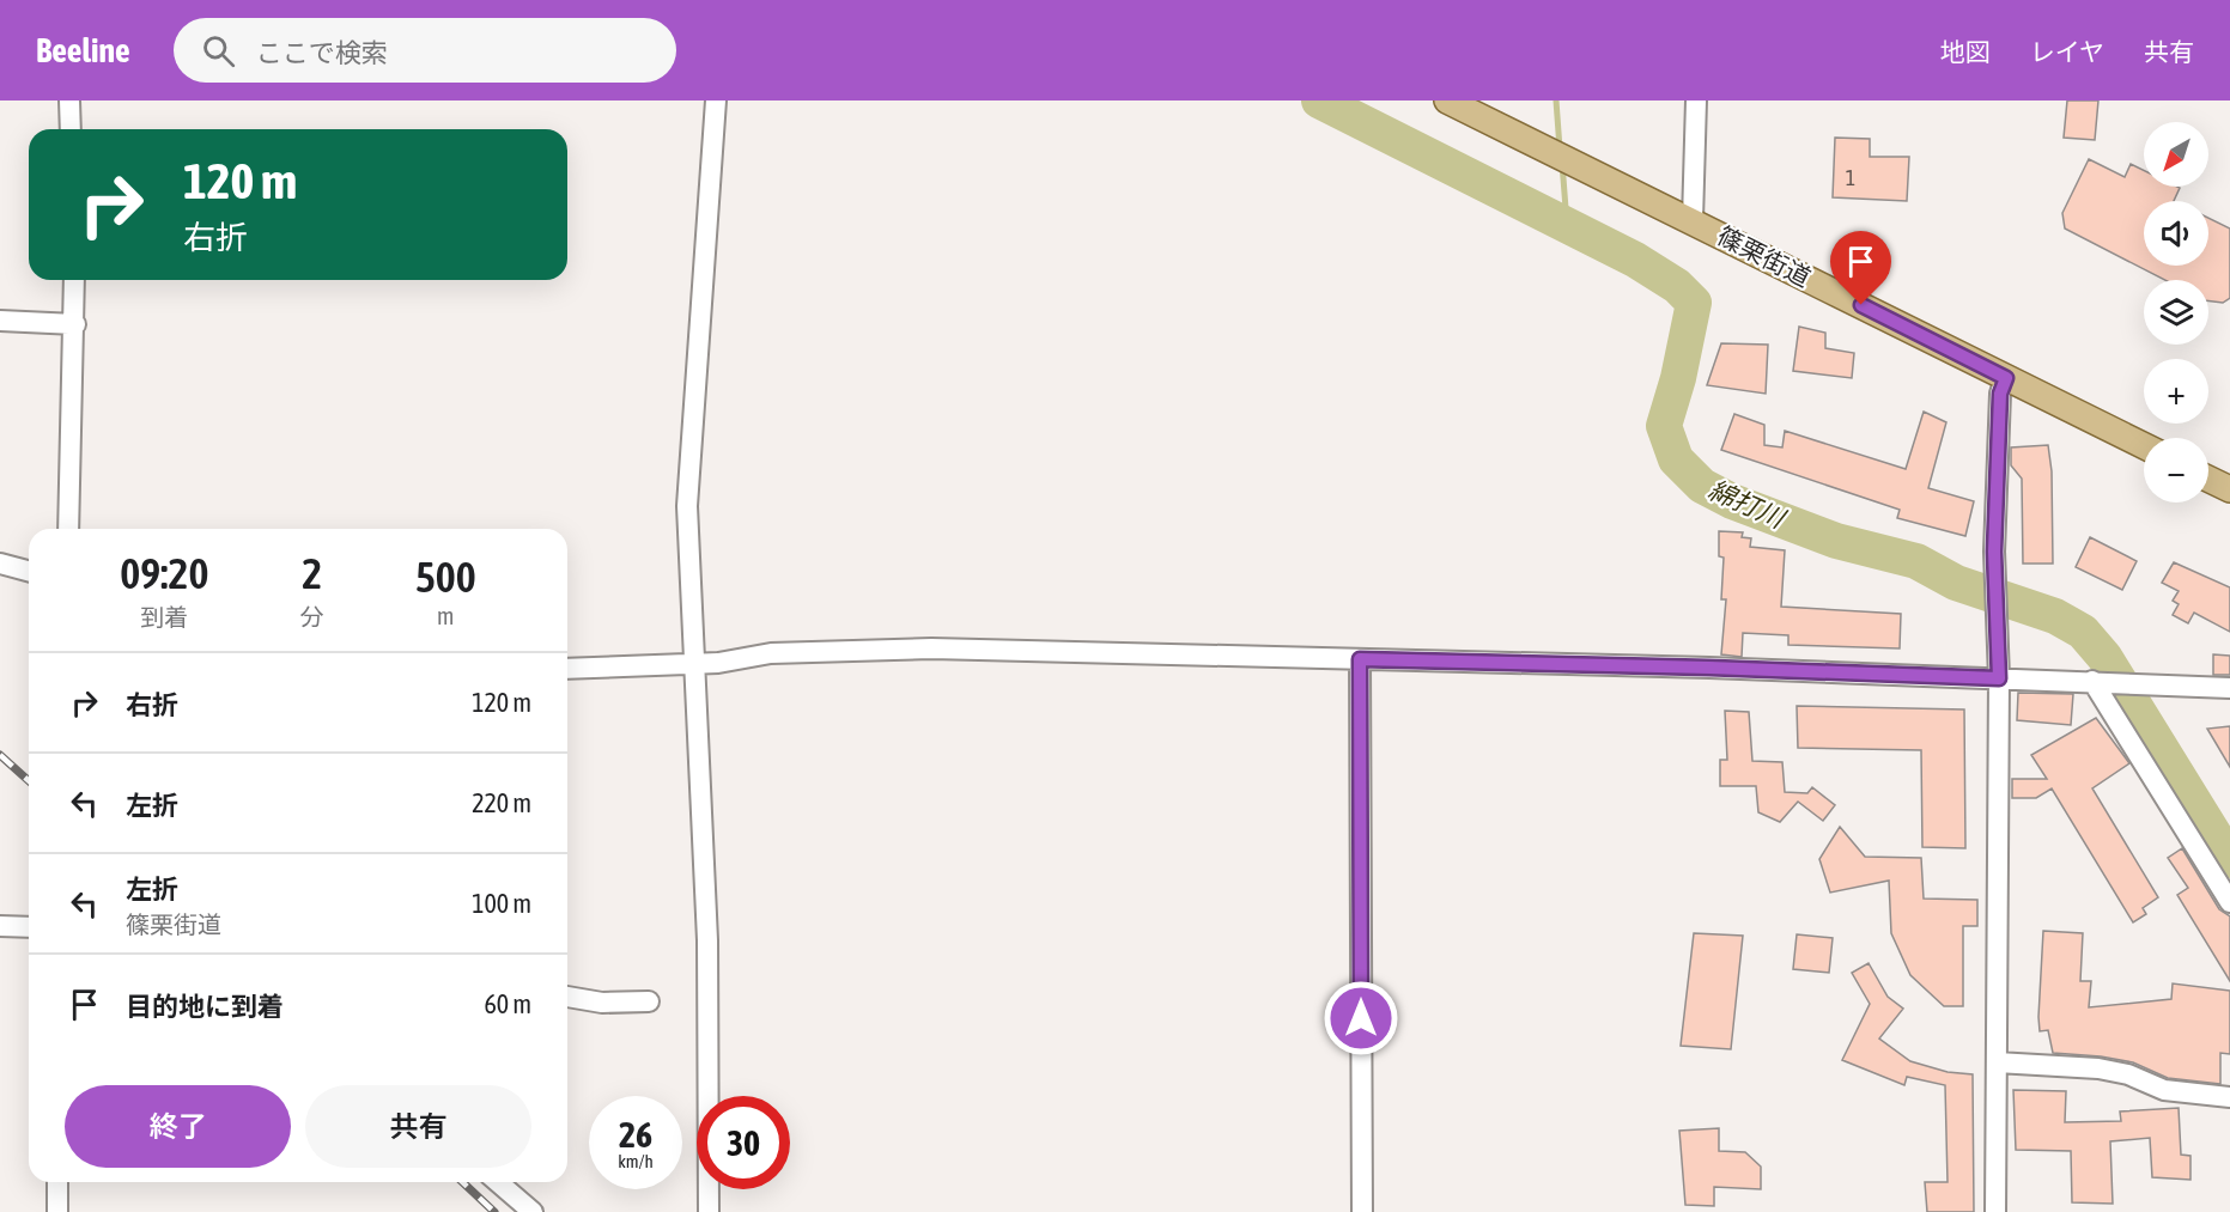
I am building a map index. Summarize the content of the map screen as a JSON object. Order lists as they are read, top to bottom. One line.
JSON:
{"streets":{"main road":["篠栗街道"]},"water":["綿打川"],"house_numbers":["1"],"north":"bottom left","page":{"header":"Beeline","search":"ここで検索","nav":["地図","レイヤ","共有"],"map_buttons":["+","−"],"turn":["120 m","右折"],"eta":["09:20","到着","2","分","500","m"],"list":[{"name":"右折","value":"120 m"},{"name":"左折","value":"220 m"},{"name":"左折","note":"篠栗街道","value":"100 m"},{"name":"目的地に到着","value":"60 m"}],"buttons":["終了","共有"],"speed":"26 km/h","limit":"30"}}
